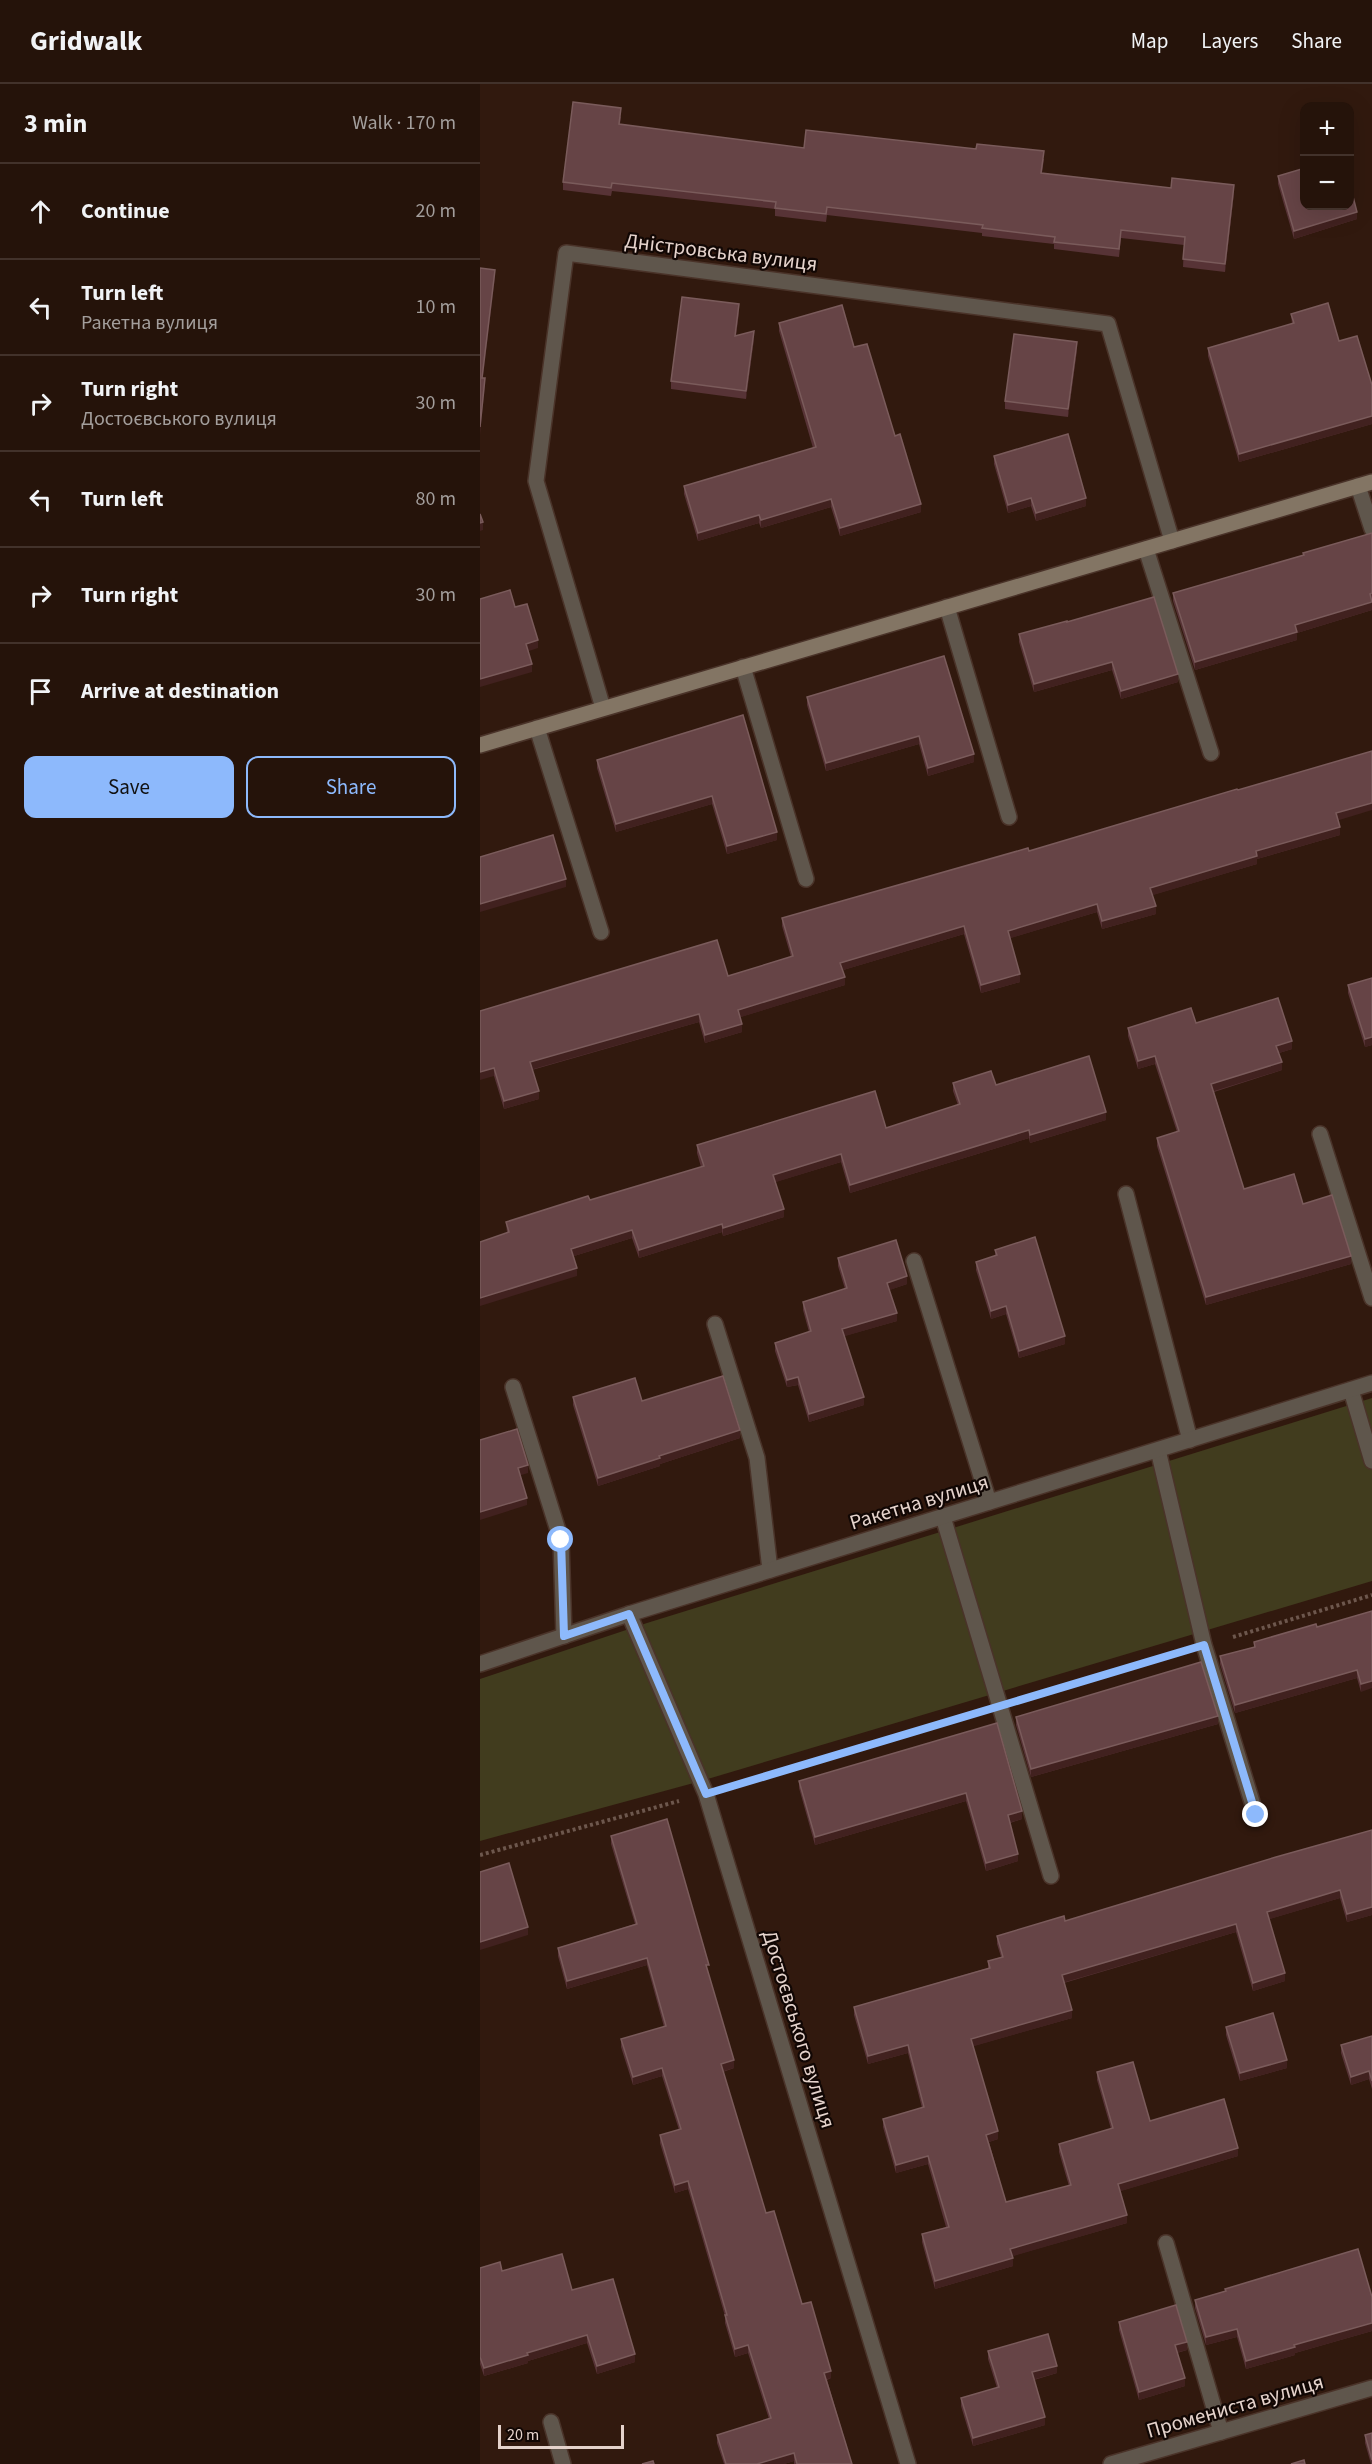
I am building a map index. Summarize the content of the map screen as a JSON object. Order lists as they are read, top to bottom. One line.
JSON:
{"streets":{"street":["Дністровська вулиця","Ракетна вулиця","Достоєвського вулиця","Промениста вулиця"]},"crossings":[["Ракетна вулиця","Достоєвського вулиця"]],"scale_bar":"20 m","page":{"header":"Gridwalk","nav":["Map","Layers","Share"],"heading":["3 min","Walk · 170 m"],"map_buttons":["+","−"],"list":[["Continue","20 m"],["Turn left","Ракетна вулиця","10 m"],["Turn right","Достоєвського вулиця","30 m"],["Turn left","80 m"],["Turn right","30 m"],"Arrive at destination"],"buttons":["Save","Share"],"scale":"20 m"}}
